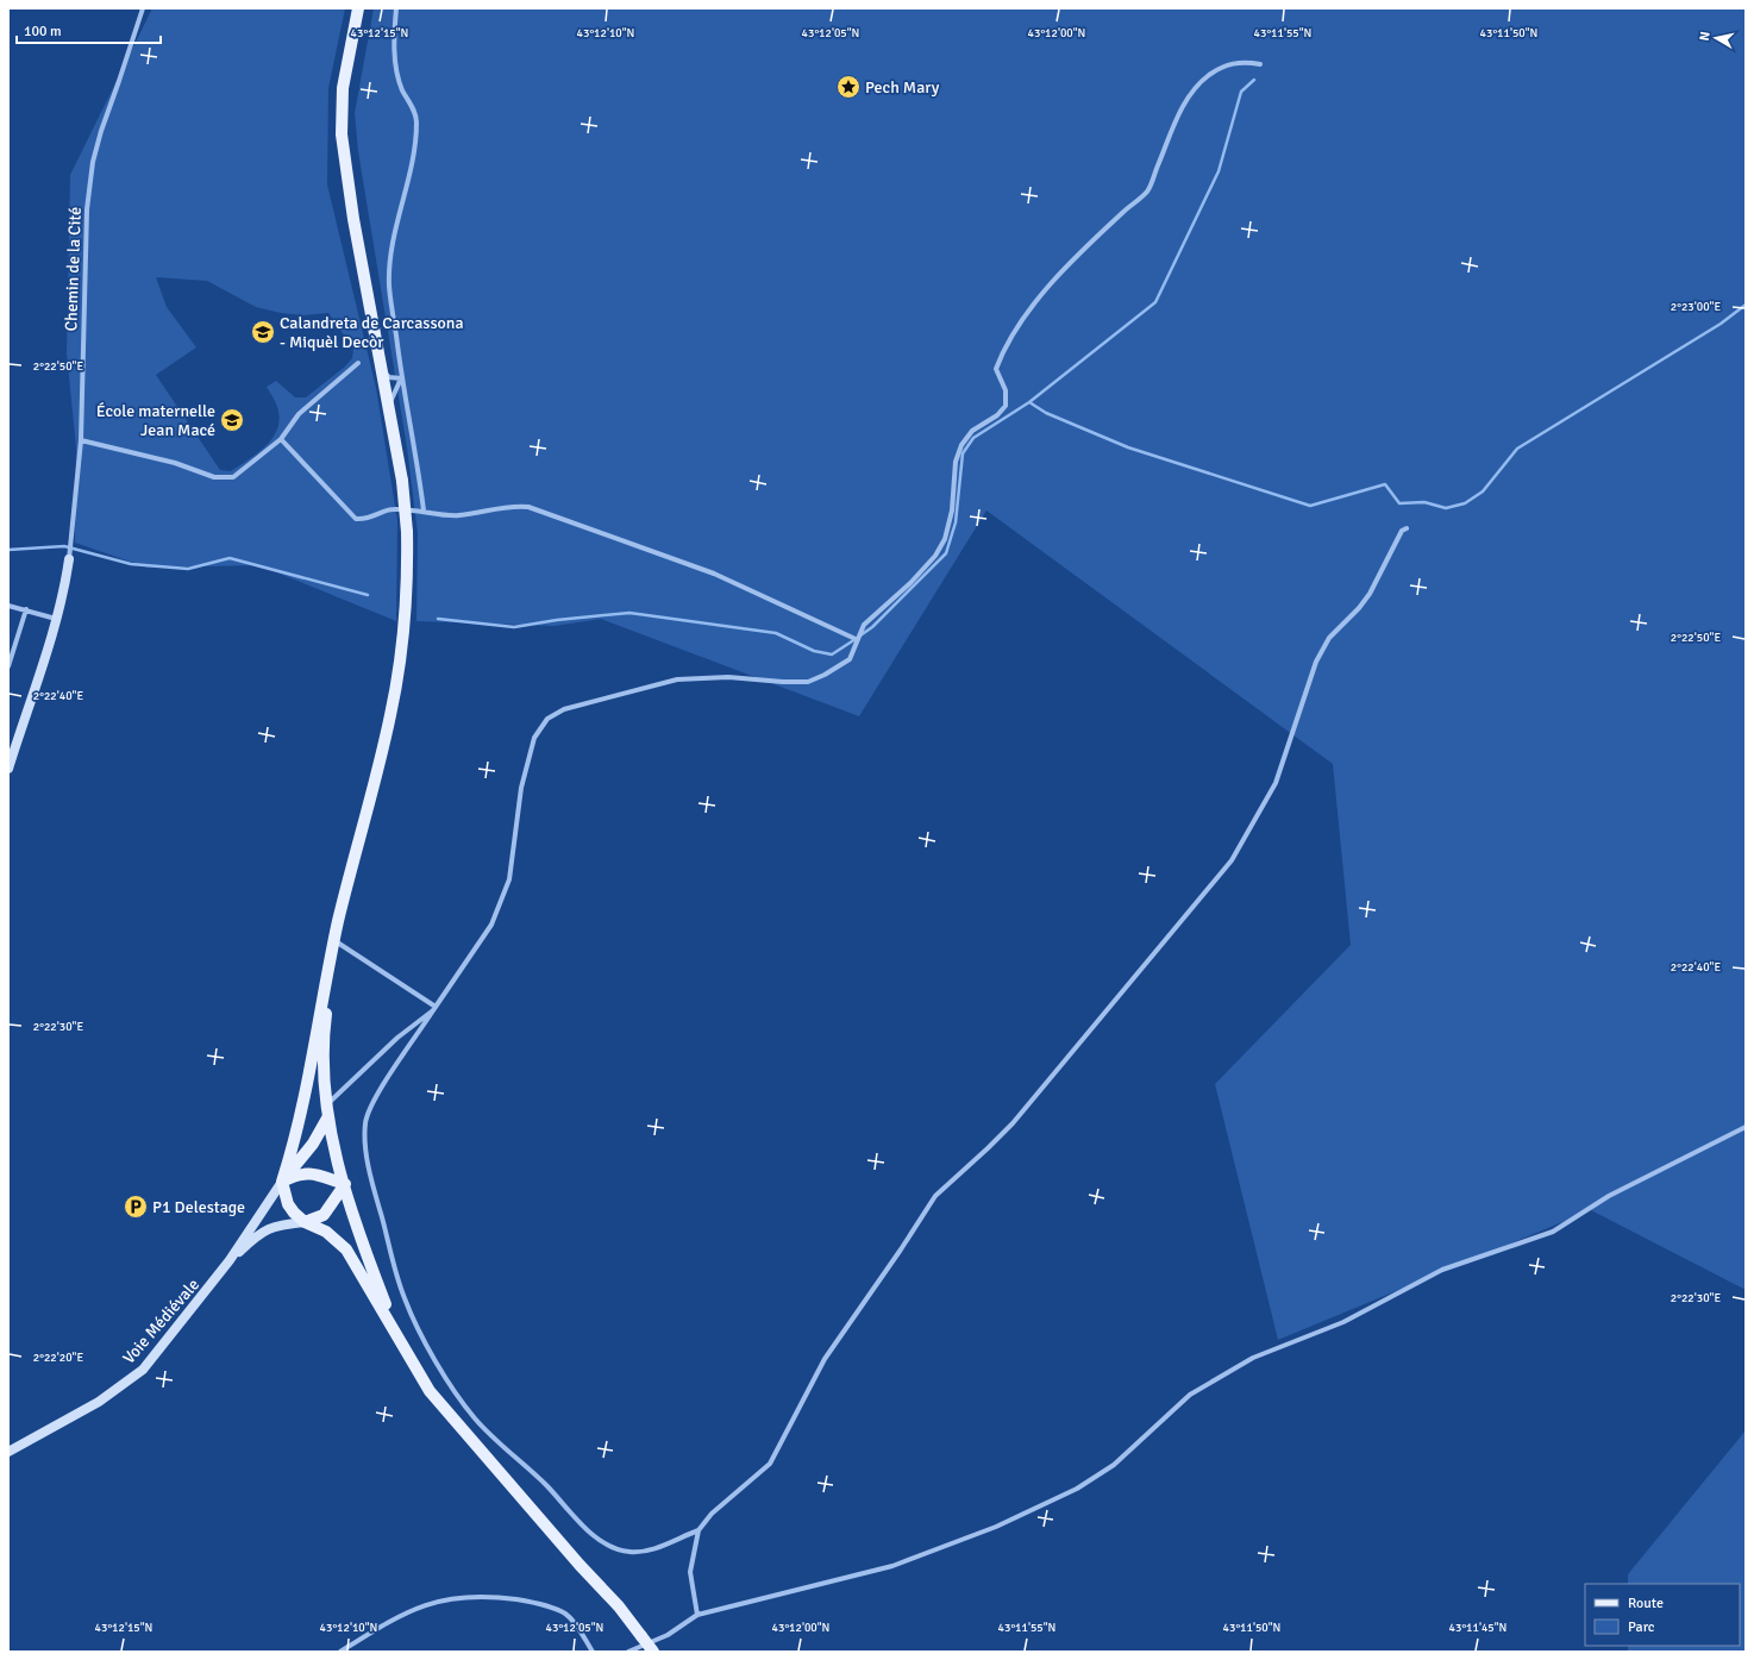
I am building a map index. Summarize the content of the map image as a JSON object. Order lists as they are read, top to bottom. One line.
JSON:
{"streets":{"street":["Chemin de la Cité","Voie Médiévale"]},"places":{"place":["Pech Mary"],"school or university":["Calandreta de Carcassona - Miquèl Decòr","École maternelle Jean Macé"],"parking":["P1 Delestage"]},"legend":["Route","Parc"],"scale_bar":"100 m","north":"left","coordinates":["43°12'15\"N","43°12'10\"N","43°12'05\"N","43°12'00\"N","43°11'55\"N","43°11'50\"N","2°23'00\"E","2°22'50\"E","2°22'40\"E","2°22'30\"E","2°22'20\"E","43°11'45\"N"]}
